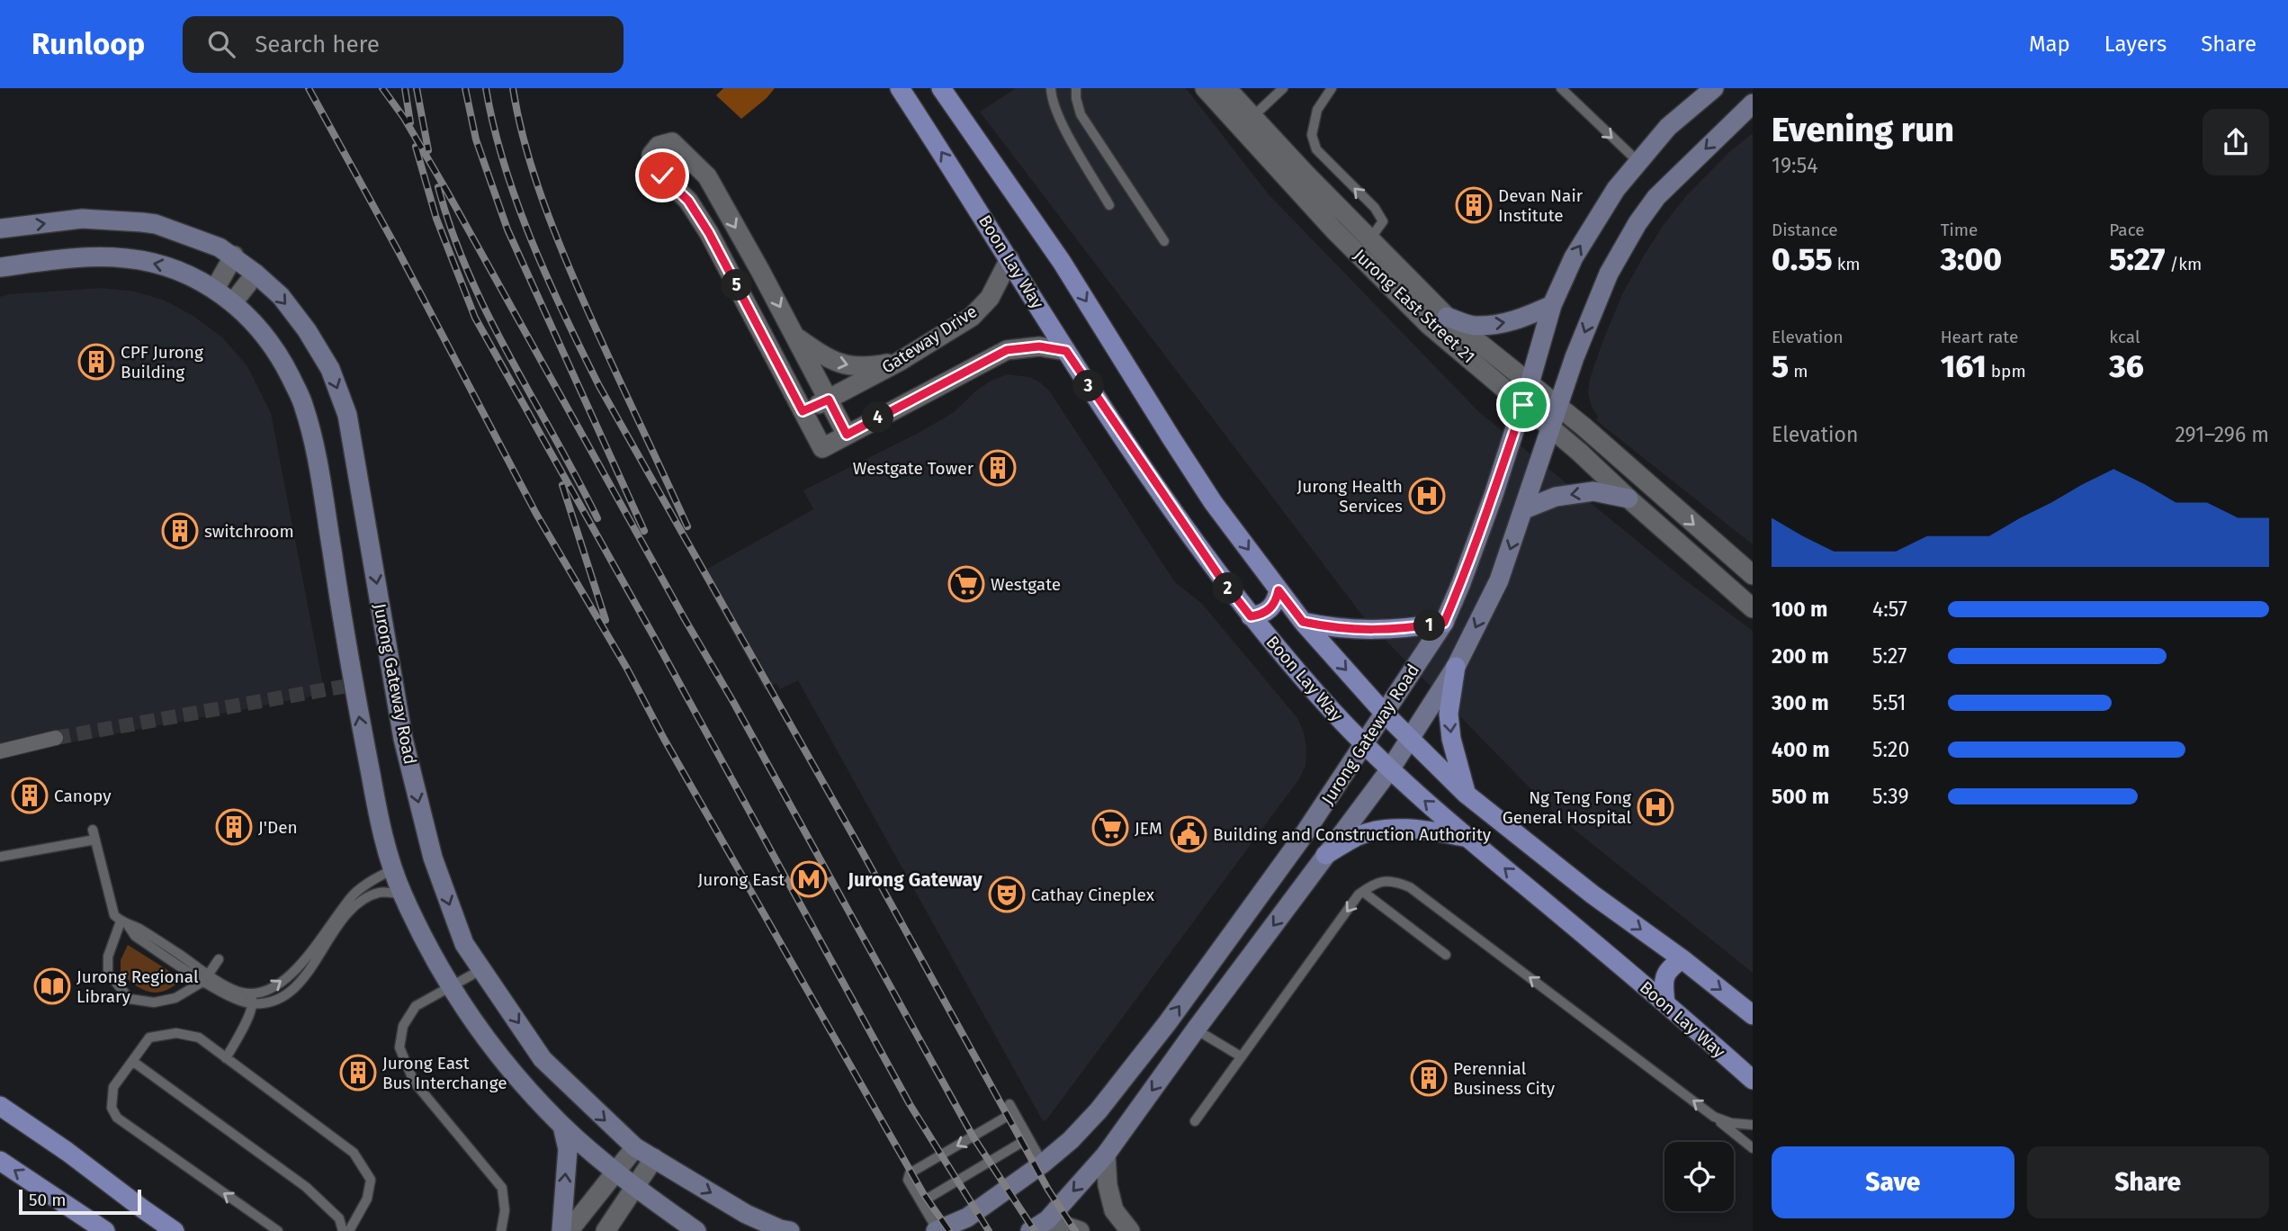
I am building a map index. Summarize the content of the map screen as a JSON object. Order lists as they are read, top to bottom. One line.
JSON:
{"streets":{"main road":["Boon Lay Way","Jurong Gateway Road"],"street":["Jurong East Street 21","Gateway Drive"]},"crossings":[["Boon Lay Way","Gateway Drive"],["Boon Lay Way","Jurong Gateway Road"],["Jurong East Street 21","Jurong Gateway Road"]],"districts":["Jurong Gateway"],"places":{"building":["Devan Nair Institute","CPF Jurong Building","Westgate Tower","switchroom","Canopy","J'Den","Jurong East Bus Interchange","Perennial Business City"],"hospital":["Jurong Health Services","Ng Teng Fong General Hospital"],"supermarket":["Westgate","JEM"],"public building":["Building and Construction Authority"],"metro station":["Jurong East"],"theatre":["Cathay Cineplex"],"library":["Jurong Regional Library"]},"scale_bar":"50 m","page":{"header":"Runloop","search":"Search here","nav":["Map","Layers","Share"],"heading":["Evening run","19:54"],"stats":[["Distance","0.55 km"],["Time","3:00"],["Pace","5:27 /km"],["Elevation","5 m"],["Heart rate","161 bpm"],["kcal","36"]],"pins":["5","3","4","2","1"],"chart":["Elevation","291–296 m"],"list":[{"name":"100 m","note":"4:57"},{"name":"200 m","note":"5:27"},{"name":"300 m","note":"5:51"},{"name":"400 m","note":"5:20"},{"name":"500 m","note":"5:39"}],"buttons":["Save","Share"],"scale":"50 m"}}
